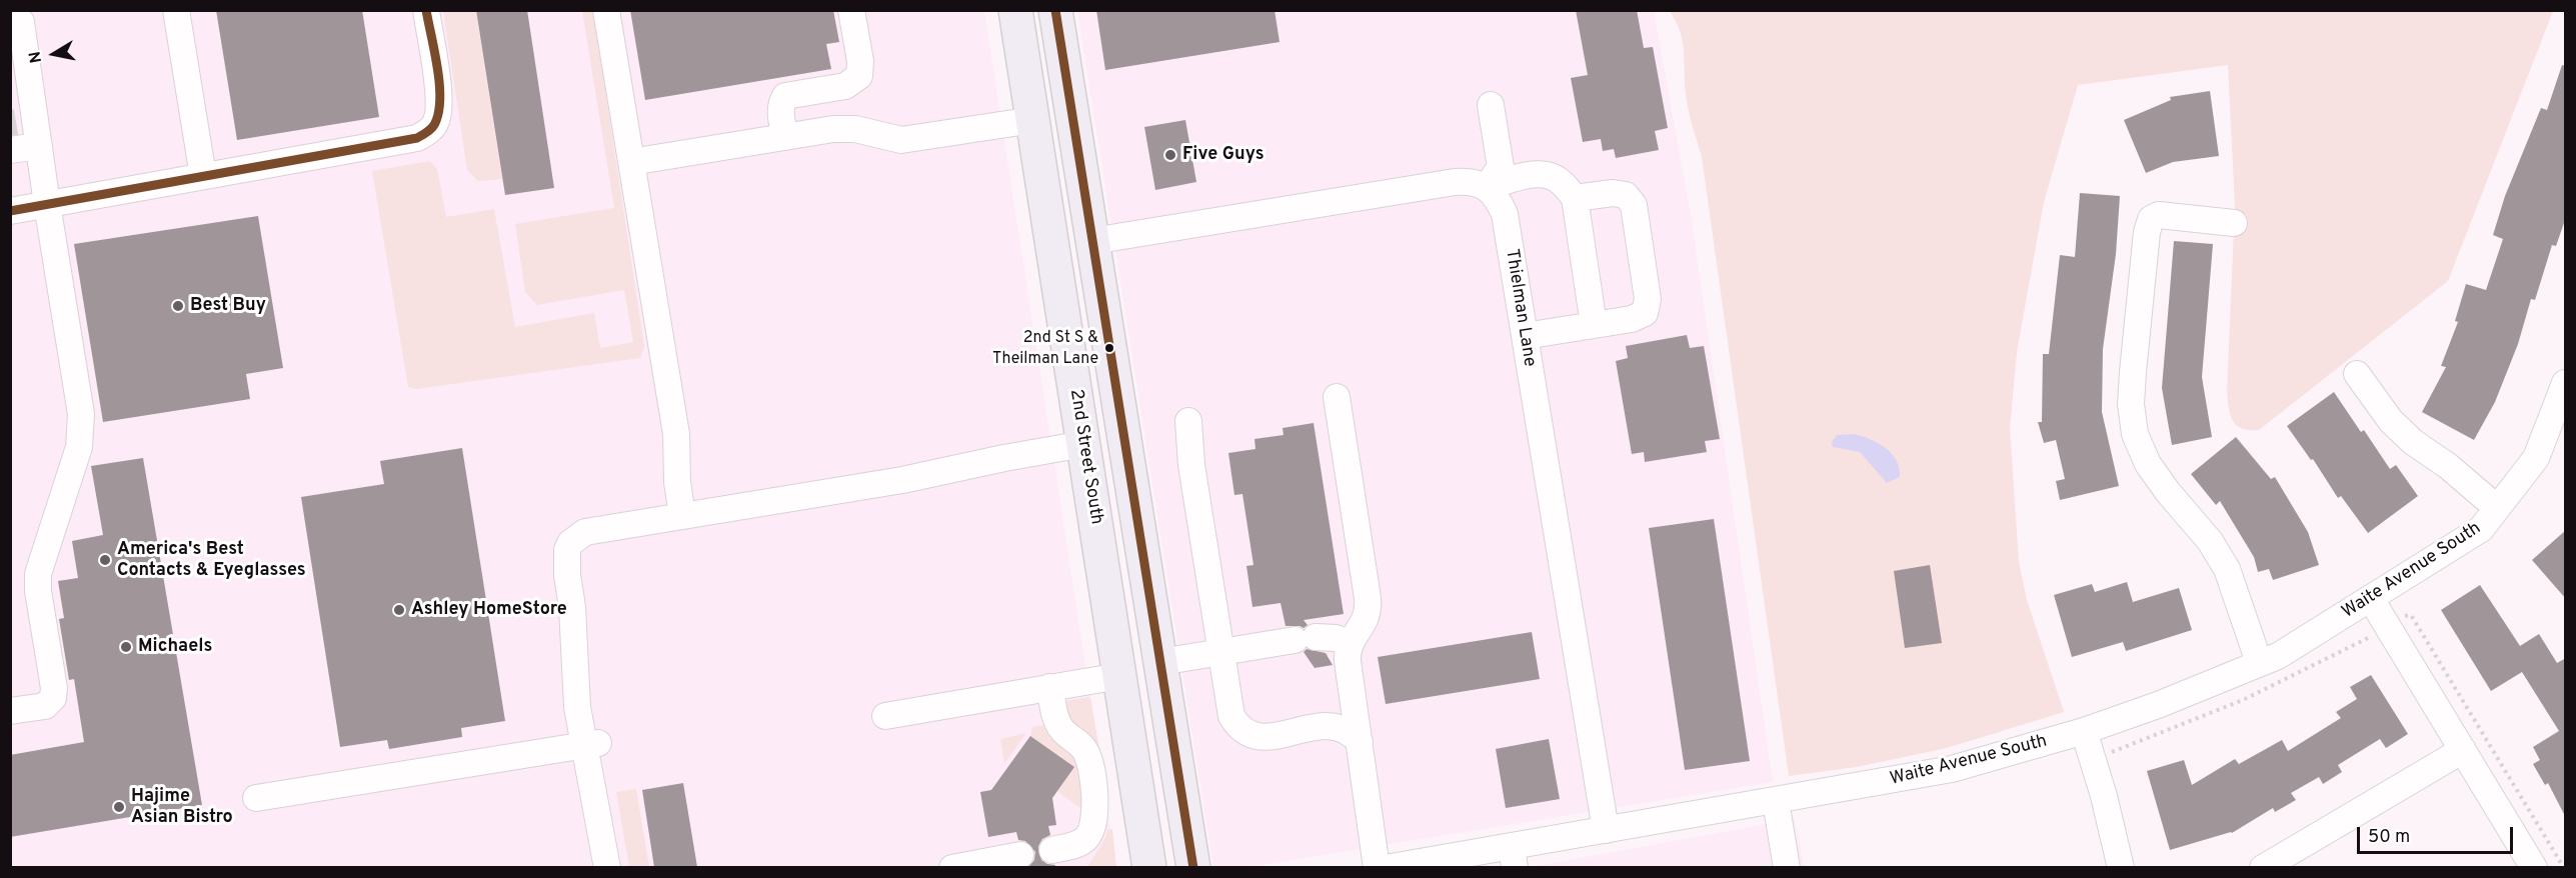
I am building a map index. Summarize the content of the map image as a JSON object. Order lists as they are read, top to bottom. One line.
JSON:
{"streets":{"highway":["2nd Street South"],"street":["Thielman Lane","Waite Avenue South"]},"crossings":[["Thielman Lane","Waite Avenue South"]],"places":["Five Guys","Best Buy","2nd St S & Theilman Lane","America's Best Contacts & Eyeglasses","Ashley HomeStore","Michaels","Hajime Asian Bistro"],"scale_bar":"50 m","north":"left"}
